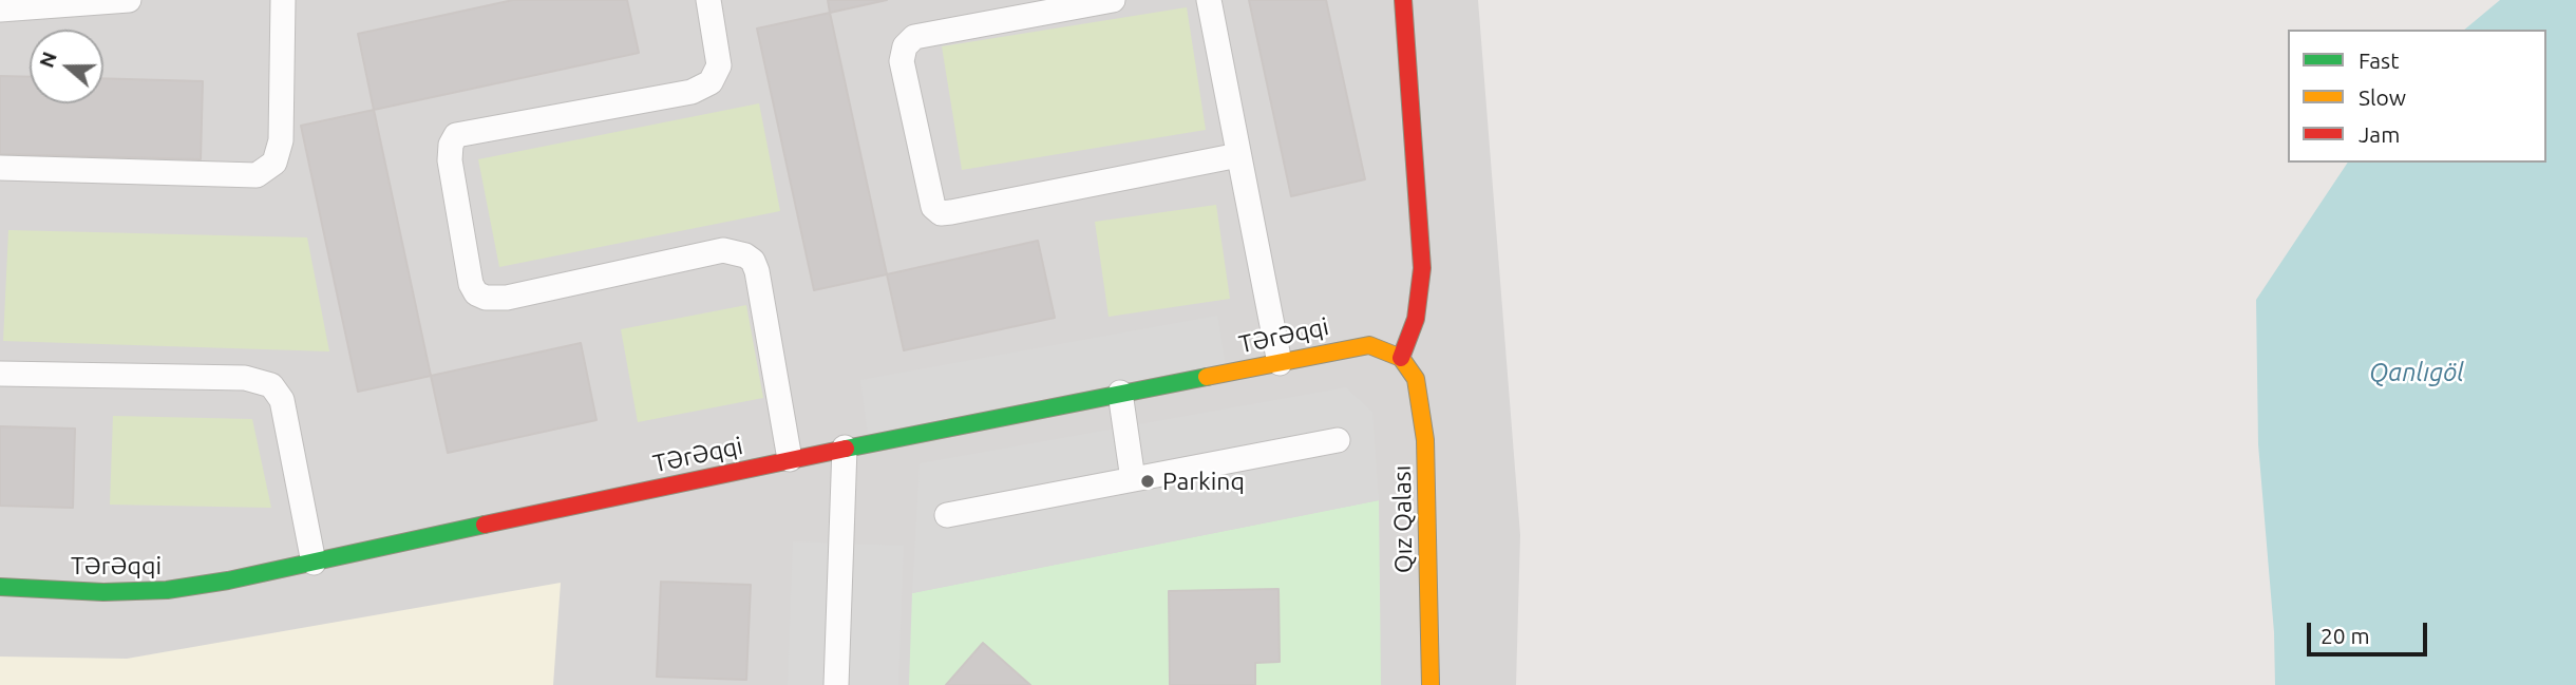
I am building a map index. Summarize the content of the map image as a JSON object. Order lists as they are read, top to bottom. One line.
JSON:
{"streets":{"street":["Tərəqqi","Qız Qalası"]},"crossings":[["Tərəqqi","Qız Qalası"]],"water":["Qanlıgöl"],"places":["Parkinq"],"legend":["Fast","Slow","Jam"],"scale_bar":"20 m","north":"left"}
